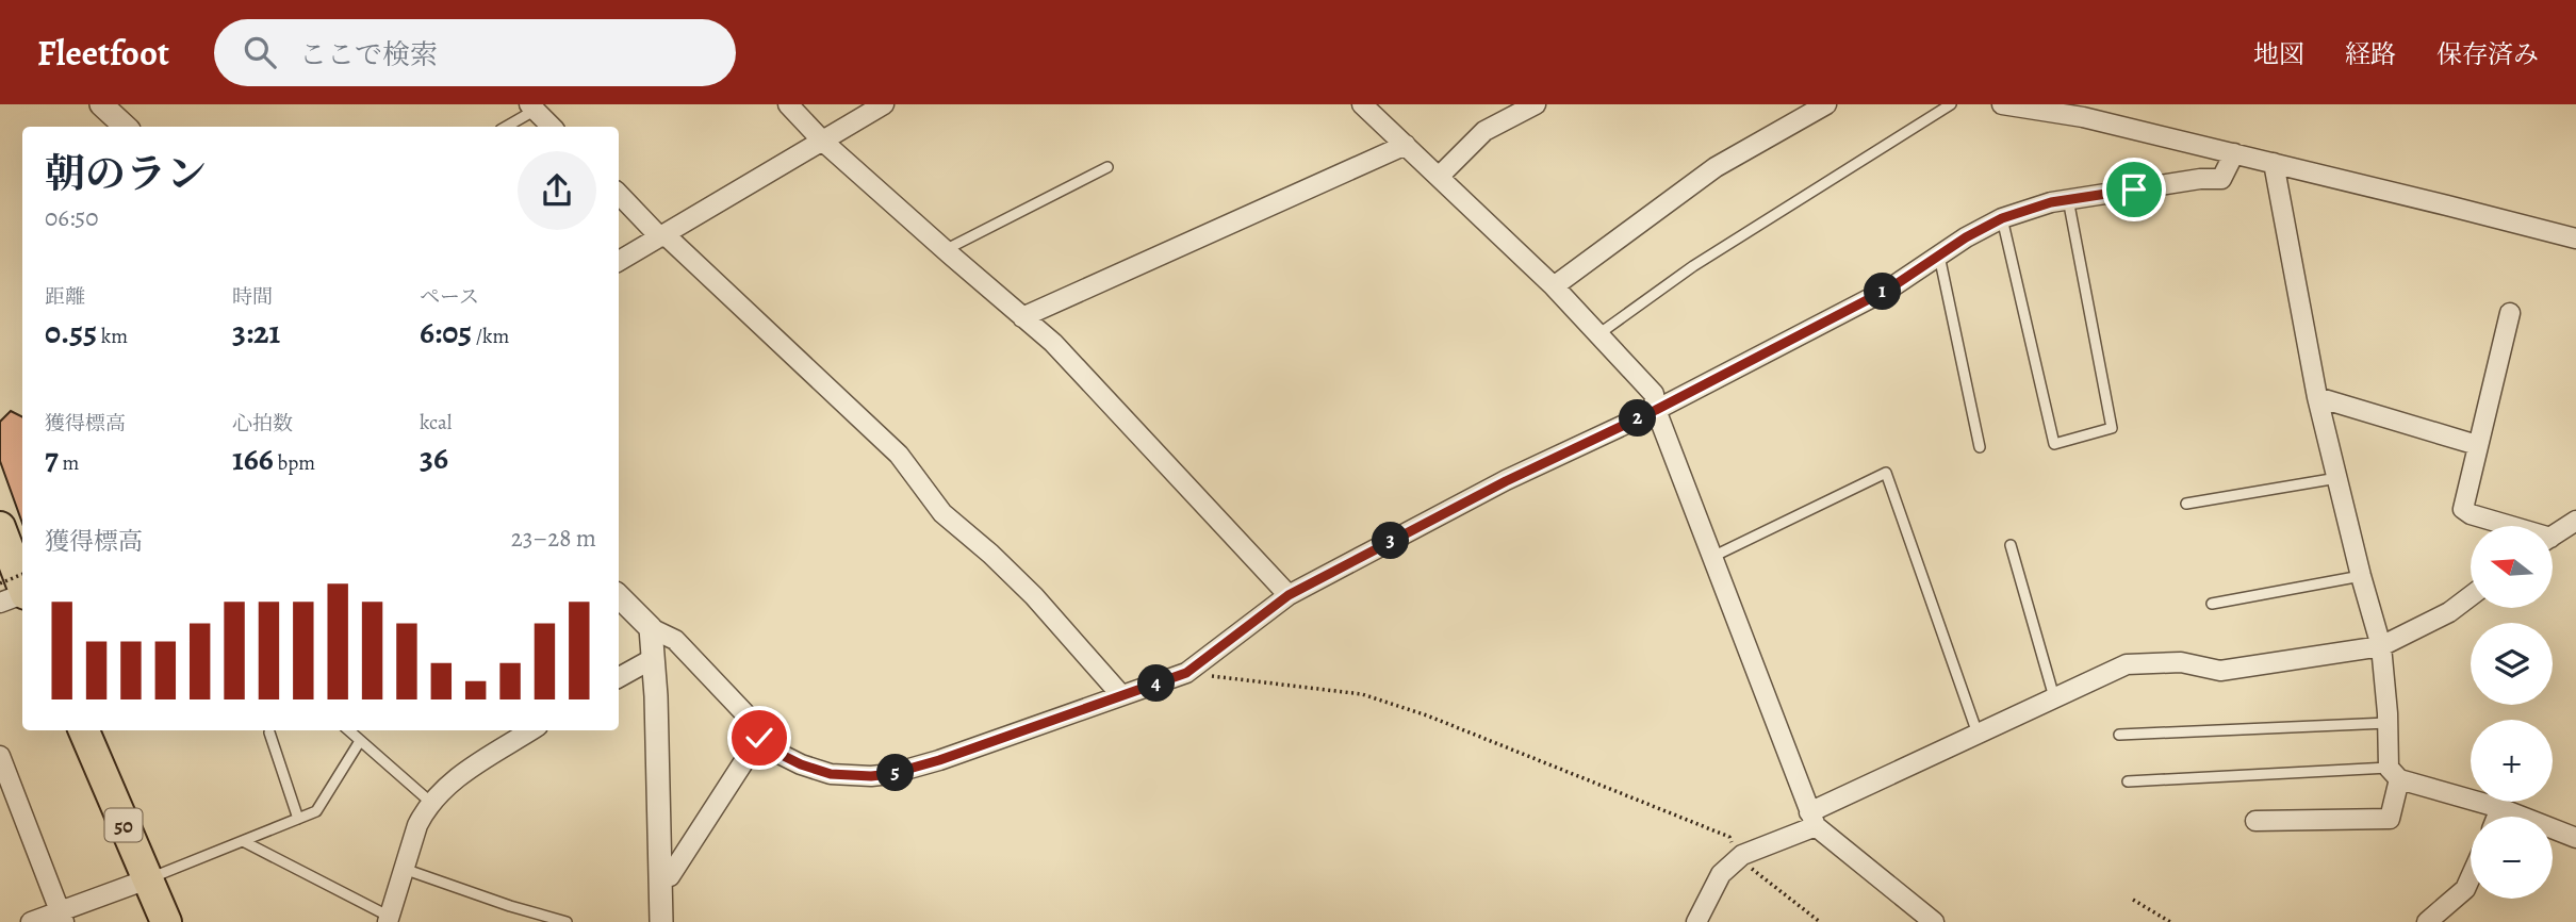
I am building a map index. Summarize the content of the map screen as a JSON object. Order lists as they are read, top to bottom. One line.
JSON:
{"streets":{"highway":["50"]},"north":"left","page":{"header":"Fleetfoot","search":"ここで検索","nav":["地図","経路","保存済み"],"heading":["朝のラン","06:50"],"stats":[["距離","0.55 km"],["時間","3:21"],["ペース","6:05 /km"],["獲得標高","7 m"],["心拍数","166 bpm"],["kcal","36"]],"pins":["1","2","3","4","5"],"chart":["獲得標高","23–28 m"],"map_buttons":["+","−"]}}
